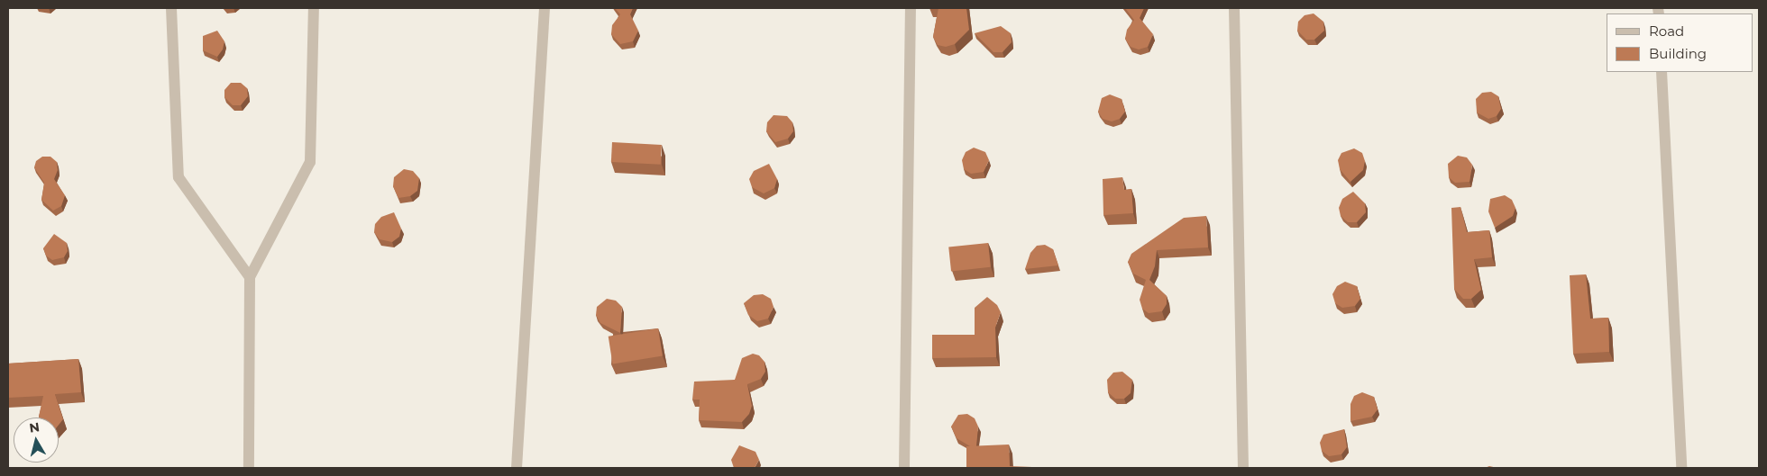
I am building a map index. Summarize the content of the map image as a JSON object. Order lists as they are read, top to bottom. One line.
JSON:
{"legend":["Road","Building"],"north":"top"}
